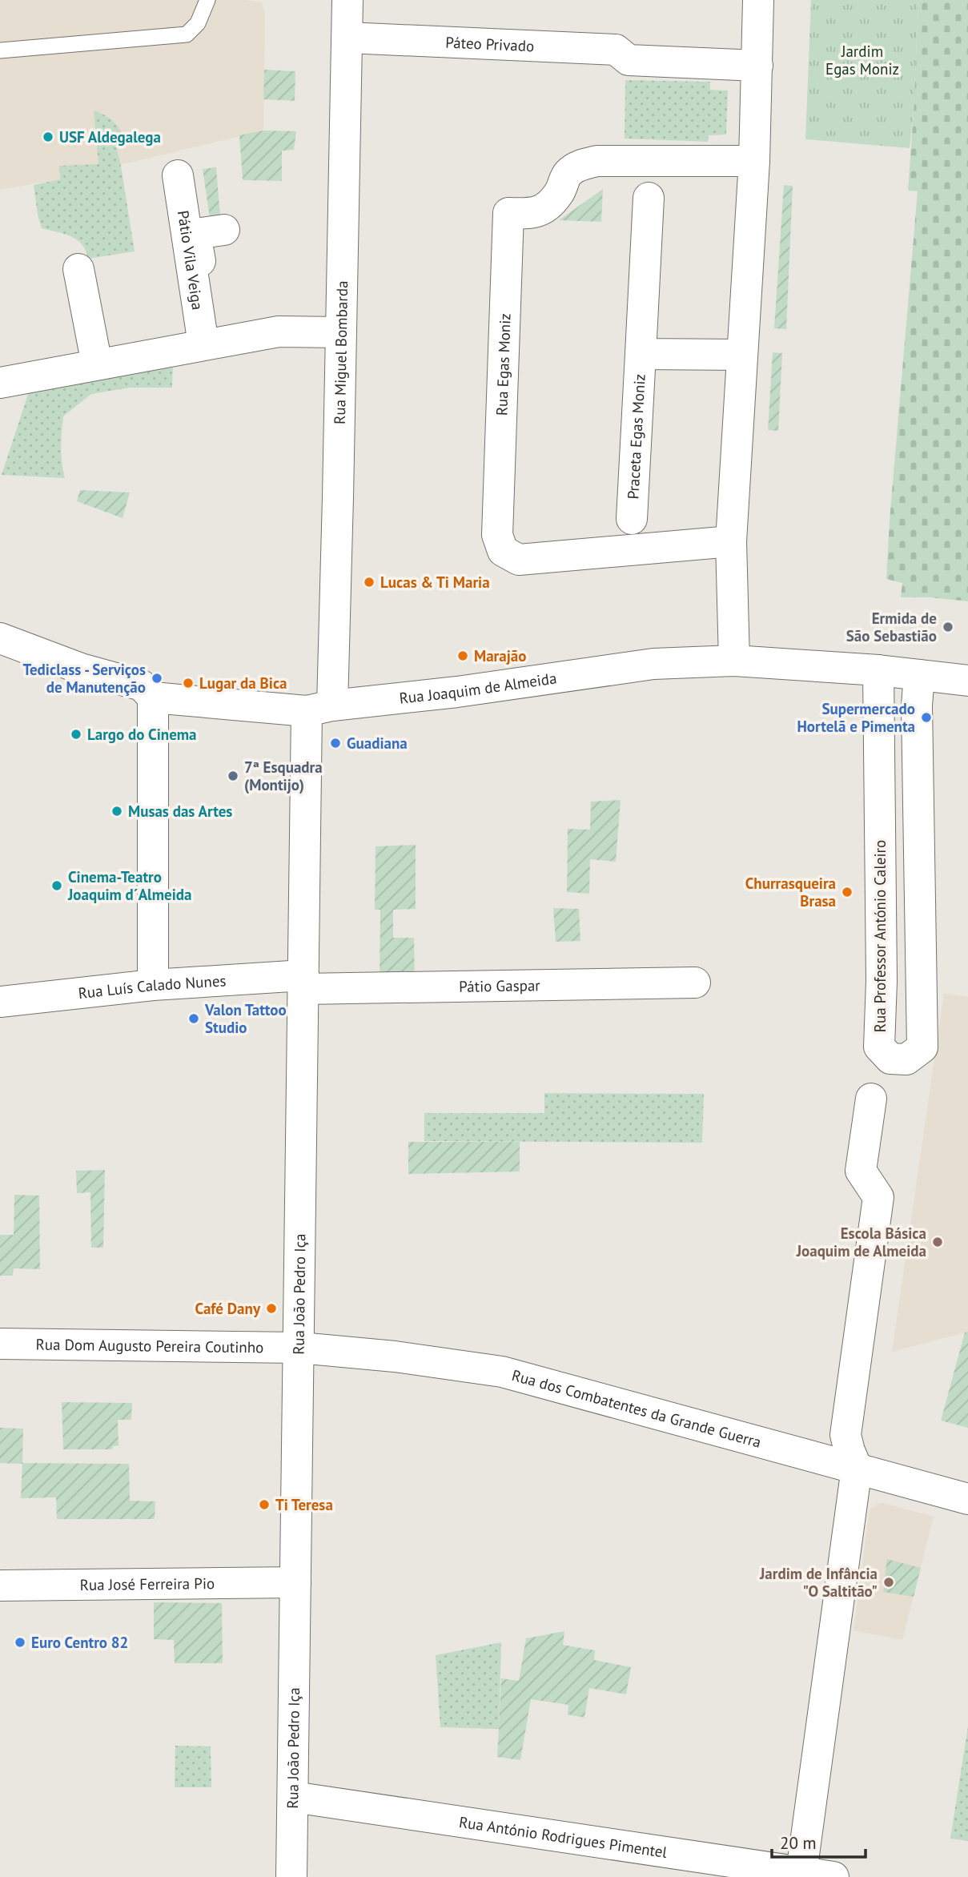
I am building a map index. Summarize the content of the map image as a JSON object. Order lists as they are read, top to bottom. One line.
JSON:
{"streets":{"street":["Páteo Privado","Pátio Vila Veiga","Rua Miguel Bombarda","Rua Egas Moniz","Praceta Egas Moniz","Rua Joaquim de Almeida","Rua Professor António Caleiro","Pátio Gaspar","Rua Luís Calado Nunes","Rua João Pedro Iça","Rua Dom Augusto Pereira Coutinho","Rua dos Combatentes da Grande Guerra","Rua José Ferreira Pio","Rua António Rodrigues Pimentel"]},"crossings":[["Páteo Privado","Rua Miguel Bombarda"],["Rua Miguel Bombarda","Rua Joaquim de Almeida"],["Rua Miguel Bombarda","Rua João Pedro Iça"],["Rua Joaquim de Almeida","Rua Professor António Caleiro"],["Rua Joaquim de Almeida","Rua João Pedro Iça"],["Pátio Gaspar","Rua Luís Calado Nunes"],["Pátio Gaspar","Rua João Pedro Iça"],["Rua Luís Calado Nunes","Rua João Pedro Iça"],["Rua João Pedro Iça","Rua Dom Augusto Pereira Coutinho"],["Rua João Pedro Iça","Rua dos Combatentes da Grande Guerra"],["Rua João Pedro Iça","Rua José Ferreira Pio"],["Rua João Pedro Iça","Rua António Rodrigues Pimentel"],["Rua Dom Augusto Pereira Coutinho","Rua dos Combatentes da Grande Guerra"]],"parks":["Jardim Egas Moniz"],"places":["USF Aldegalega","Lucas & Ti Maria","Ermida de São Sebastião","Marajão","Tediclass - Serviços de Manutenção","Lugar da Bica","Supermercado Hortelã e Pimenta","Largo do Cinema","Guadiana","7ª Esquadra (Montijo)","Musas das Artes","Cinema-Teatro Joaquim d´Almeida","Churrasqueira Brasa","Valon Tattoo Studio","Escola Básica Joaquim de Almeida","Café Dany","Ti Teresa","Jardim de Infância \"O Saltitão\"","Euro Centro 82"],"scale_bar":"20 m"}
